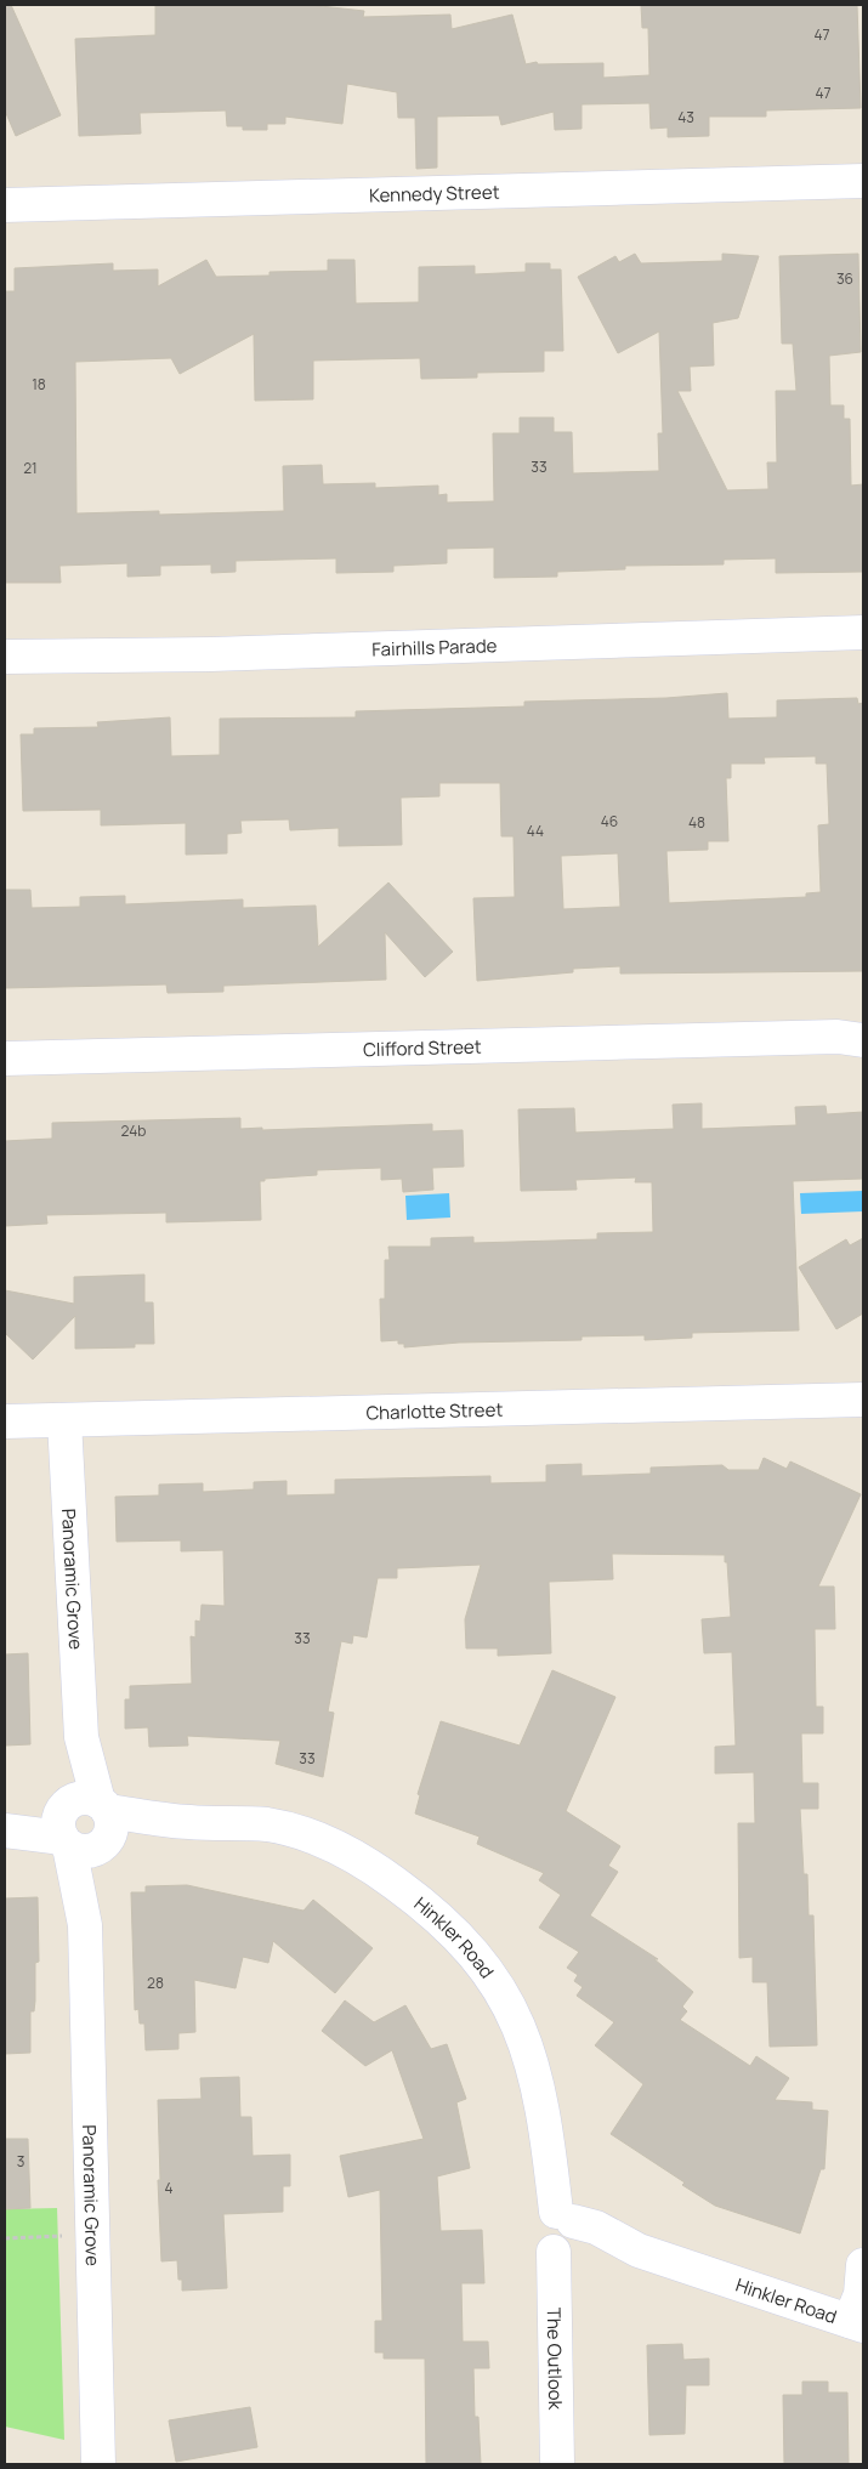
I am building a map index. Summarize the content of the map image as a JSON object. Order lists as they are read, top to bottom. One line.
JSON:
{"streets":{"street":["Kennedy Street","Fairhills Parade","Clifford Street","Charlotte Street","Panoramic Grove","Hinkler Road","The Outlook"]},"crossings":[["Charlotte Street","Panoramic Grove"],["Panoramic Grove","Hinkler Road"],["Hinkler Road","The Outlook"]],"house_numbers":["47","47","43","36","18","33","21","46","48","44","24b","33","33","28","3","4"]}
